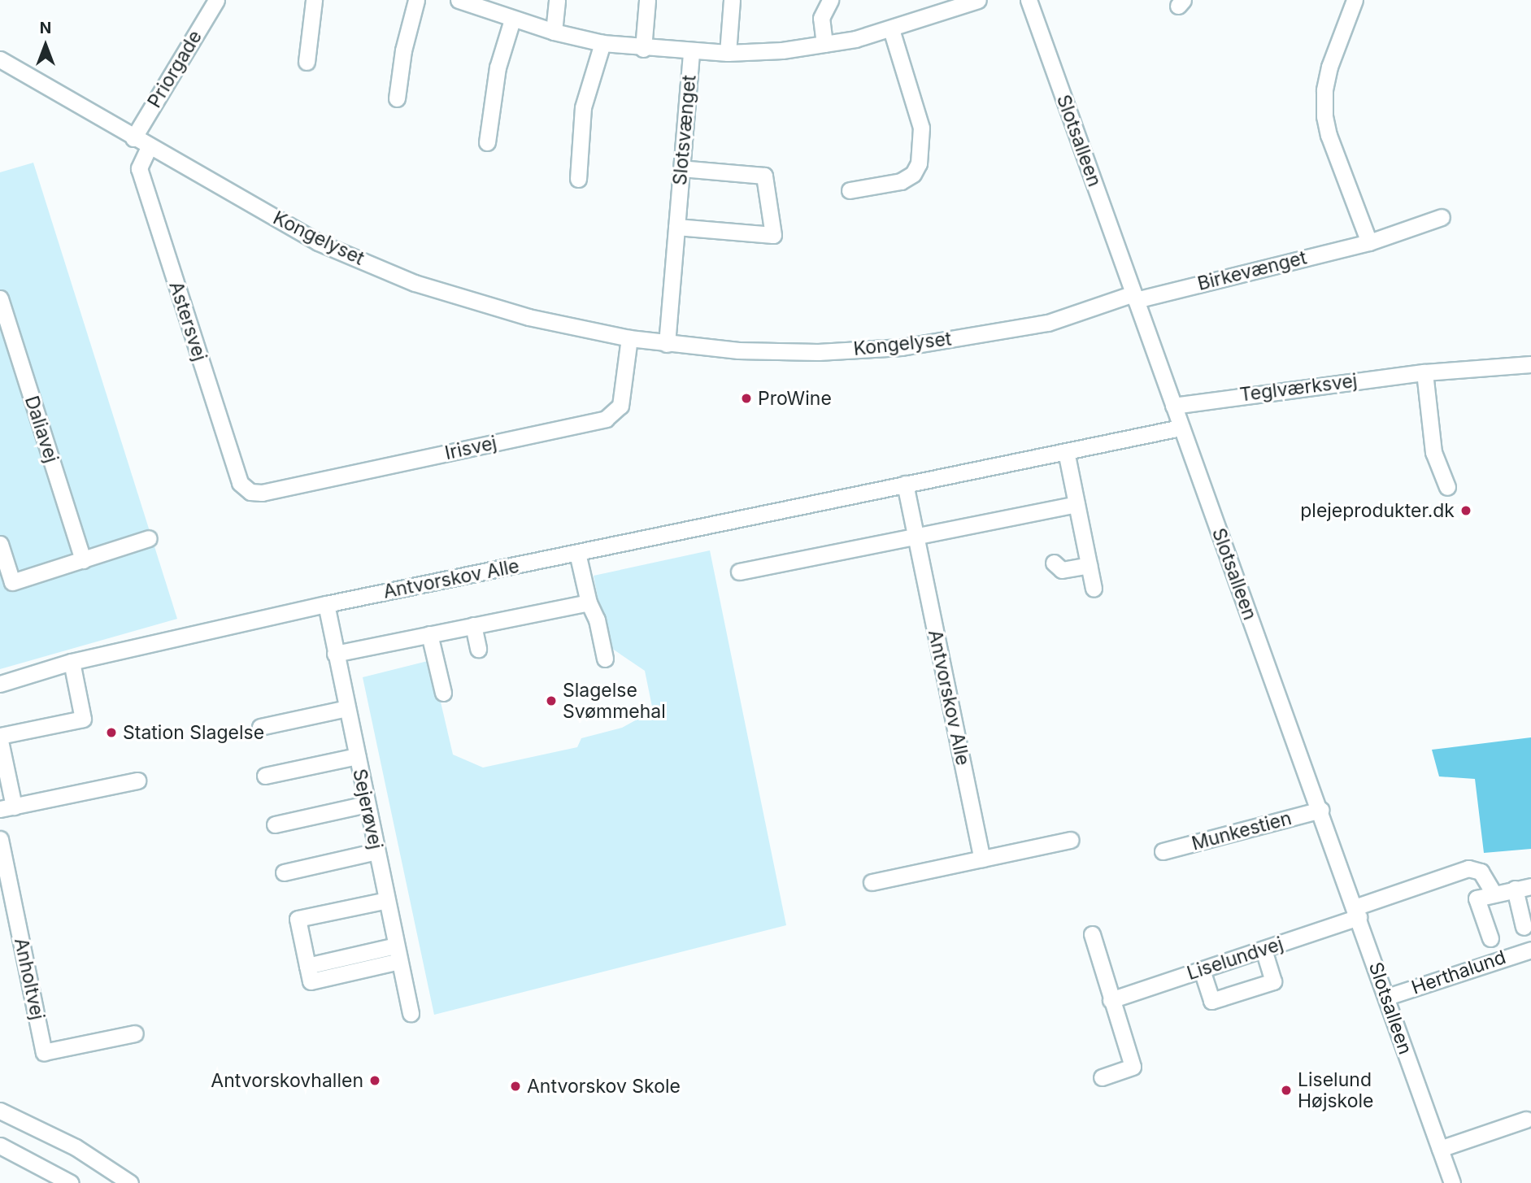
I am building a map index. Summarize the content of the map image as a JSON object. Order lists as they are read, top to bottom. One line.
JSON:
{"streets":{"street":["Priorgade","Slotsvænget","Slotsalleen","Kongelyset","Birkevænget","Astersvej","Teglværksvej","Daliavej","Irisvej","Antvorskov Alle","Sejerøvej","Munkestien","Liselundvej","Herthalund","Anholtvej"]},"crossings":[["Priorgade","Kongelyset"],["Slotsalleen","Kongelyset"],["Slotsalleen","Birkevænget"],["Slotsalleen","Teglværksvej"],["Slotsalleen","Antvorskov Alle"],["Slotsalleen","Munkestien"],["Slotsalleen","Liselundvej"],["Slotsalleen","Herthalund"],["Kongelyset","Birkevænget"],["Kongelyset","Astersvej"],["Kongelyset","Irisvej"],["Astersvej","Irisvej"],["Antvorskov Alle","Sejerøvej"]],"places":["ProWine","plejeprodukter.dk","Slagelse Svømmehal","Station Slagelse","Antvorskovhallen","Antvorskov Skole","Liselund Højskole"],"north":"top"}
